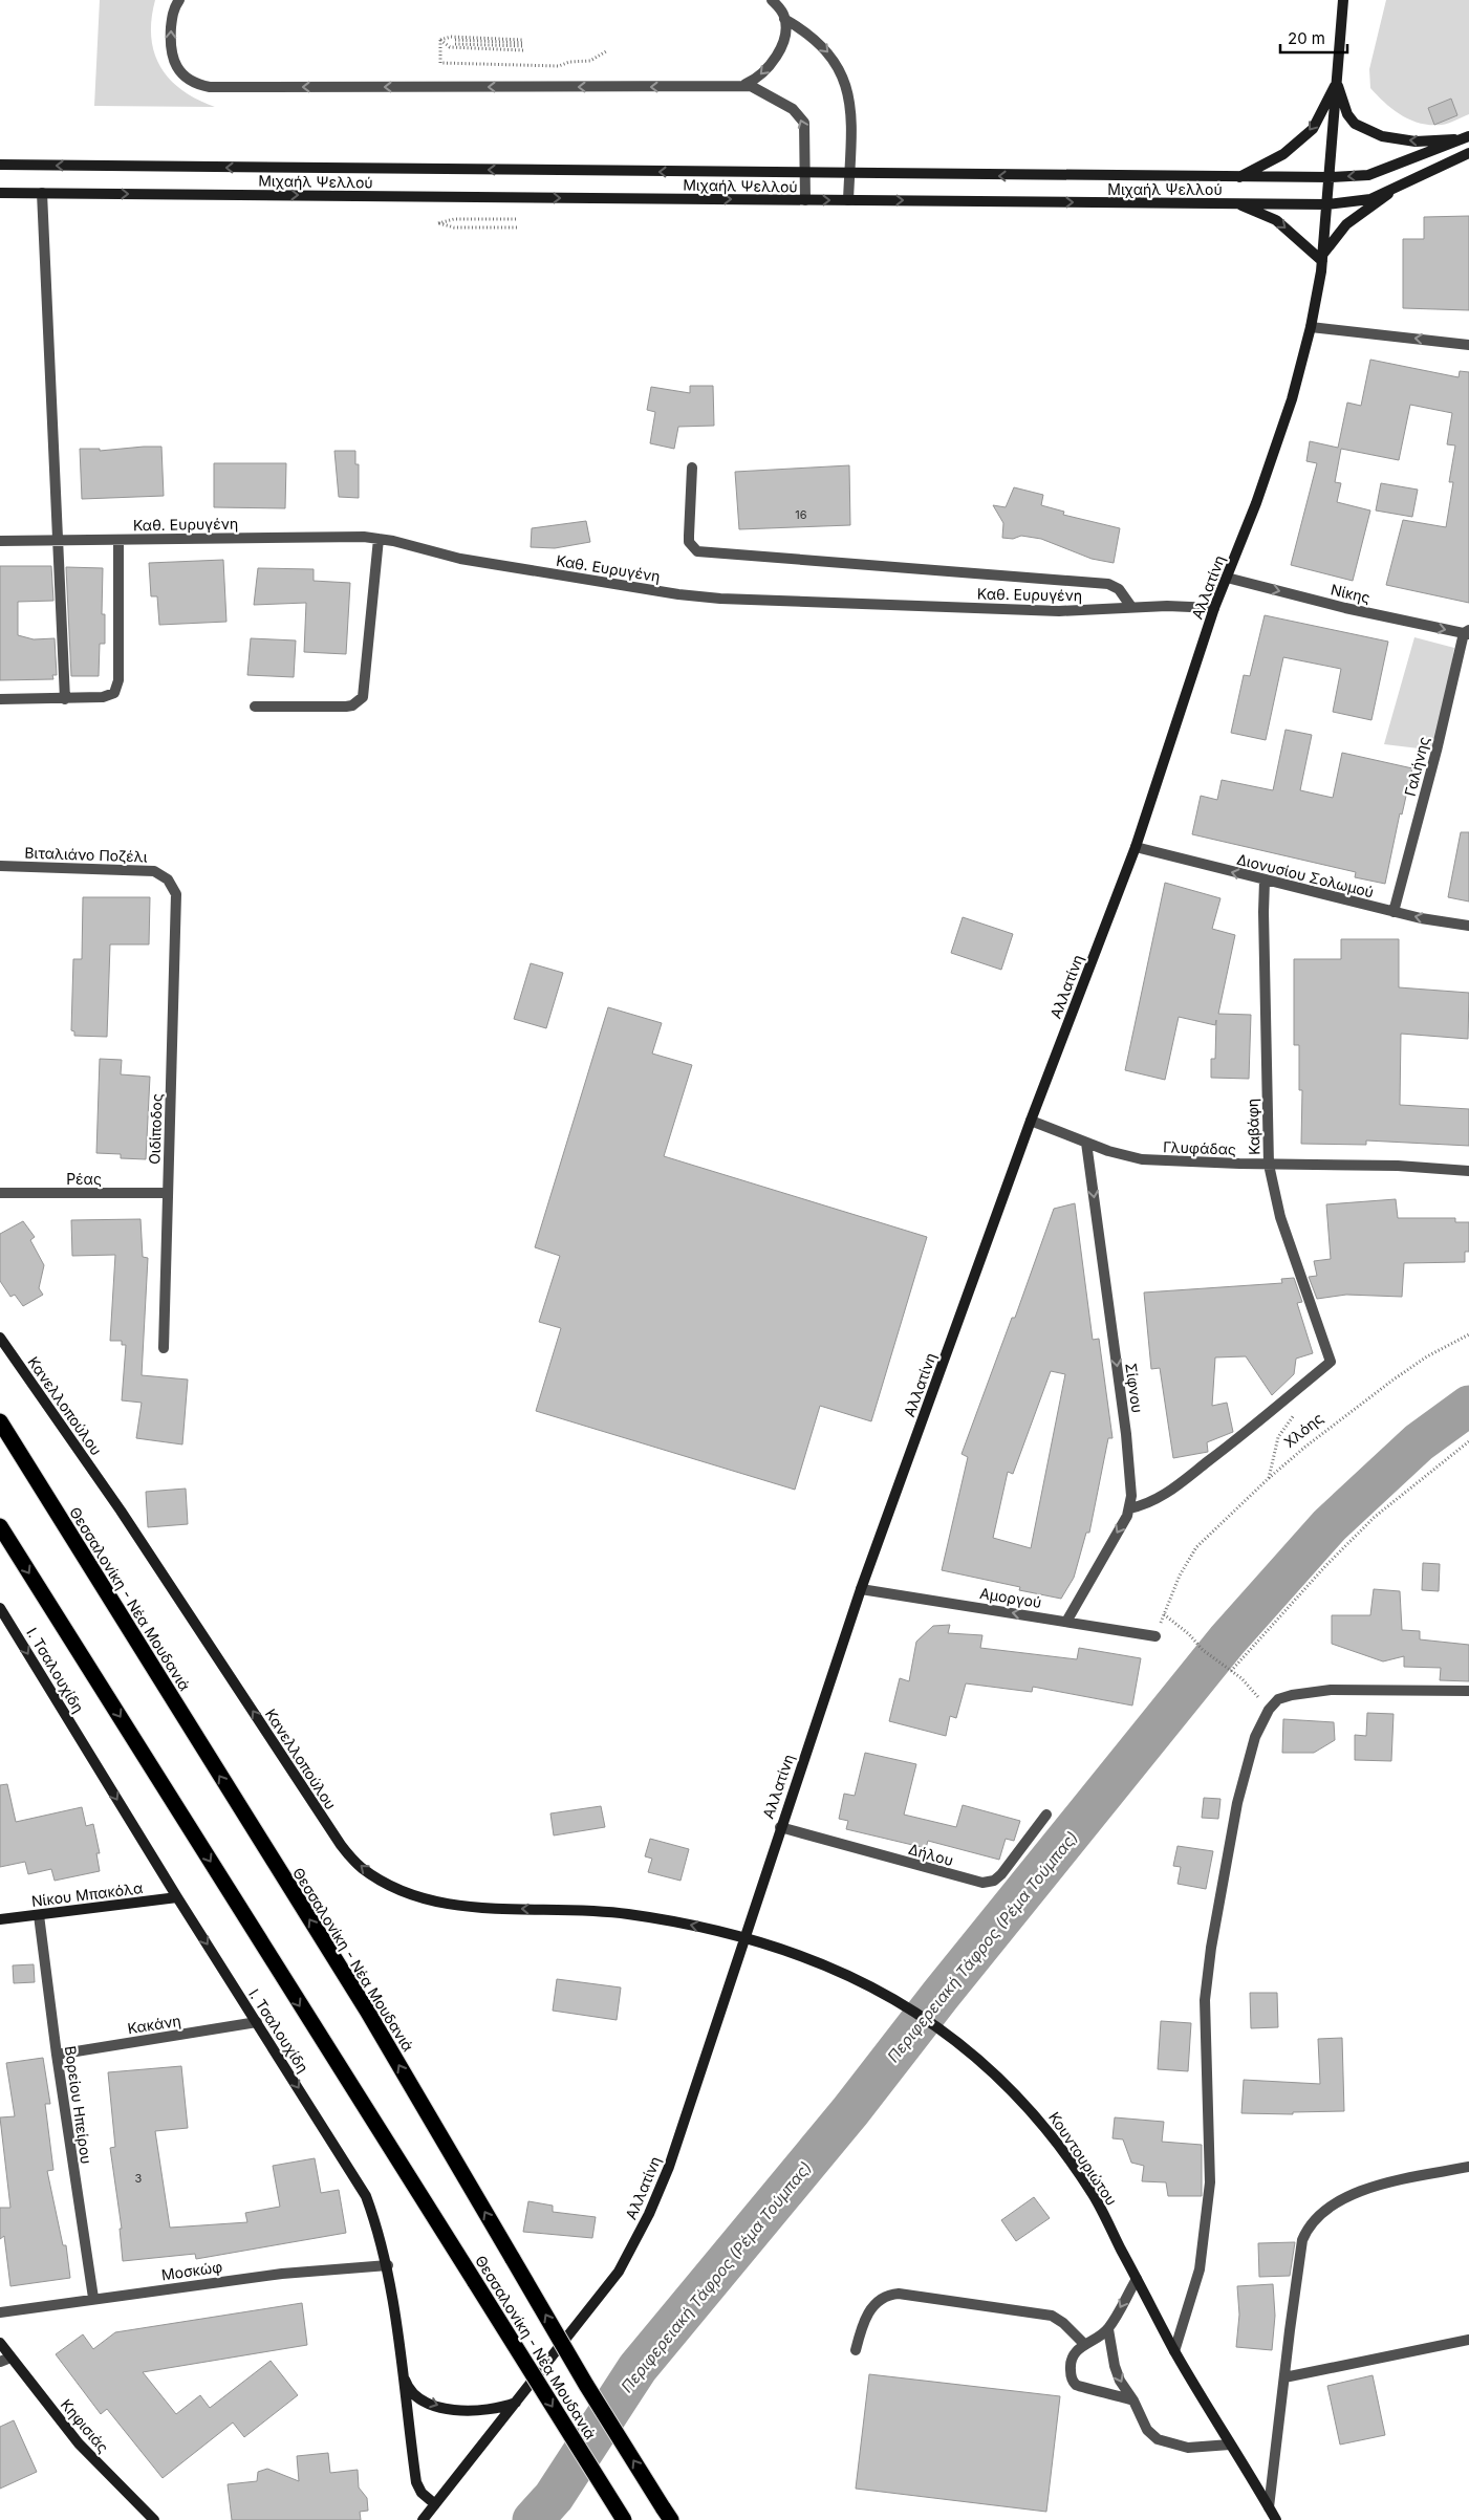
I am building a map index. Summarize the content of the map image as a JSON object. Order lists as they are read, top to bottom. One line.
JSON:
{"streets":{"highway":["Θεσσαλονίκη - Νέα Μουδανιά"],"main road":["Μιχαήλ Ψελλού","Αλλατίνη","Κανελλοπούλου","Ι. Τσαλουχίδη","Νίκου Μπακόλα","Κουντουριώτου","Κηφισιάς"],"street":["Καθ. Ευρυγένη","Νίκης","Γαλήνης","Βιταλιάνο Ποζέλι","Διονυσίου Σολωμού","Καβάφη","Οιδίποδος","Γλυφάδας","Ρέας","Σίφνου","Αμοργού","Δήλου","Κακάνη","Βορείου Ηπείρου","Μοσκώφ"],"path":["Χλόης"]},"crossings":[["Μιχαήλ Ψελλού","Αλλατίνη"],["Καθ. Ευρυγένη","Αλλατίνη"],["Αλλατίνη","Νίκης"],["Αλλατίνη","Διονυσίου Σολωμού"],["Αλλατίνη","Γλυφάδας"],["Αλλατίνη","Κανελλοπούλου"],["Αλλατίνη","Αμοργού"],["Αλλατίνη","Ι. Τσαλουχίδη"],["Αλλατίνη","Δήλου"],["Αλλατίνη","Κουντουριώτου"],["Νίκης","Γαλήνης"],["Γαλήνης","Διονυσίου Σολωμού"],["Βιταλιάνο Ποζέλι","Οιδίποδος"],["Διονυσίου Σολωμού","Καβάφη"],["Καβάφη","Γλυφάδας"],["Καβάφη","Σίφνου"],["Οιδίποδος","Ρέας"],["Γλυφάδας","Σίφνου"],["Σίφνου","Αμοργού"],["Κανελλοπούλου","Κουντουριώτου"],["Χλόης","Αμοργού"],["Ι. Τσαλουχίδη","Νίκου Μπακόλα"],["Ι. Τσαλουχίδη","Κακάνη"],["Ι. Τσαλουχίδη","Μοσκώφ"],["Νίκου Μπακόλα","Βορείου Ηπείρου"],["Κακάνη","Βορείου Ηπείρου"],["Βορείου Ηπείρου","Μοσκώφ"]],"one_way":["Νίκης","Διονυσίου Σολωμού","Σίφνου","Κανελλοπούλου","Αμοργού","Ι. Τσαλουχίδη"],"water":["Περιφερειακή Τάφρος (Ρέμα Τούμπας)"],"house_numbers":["16","3"],"scale_bar":"20 m"}
